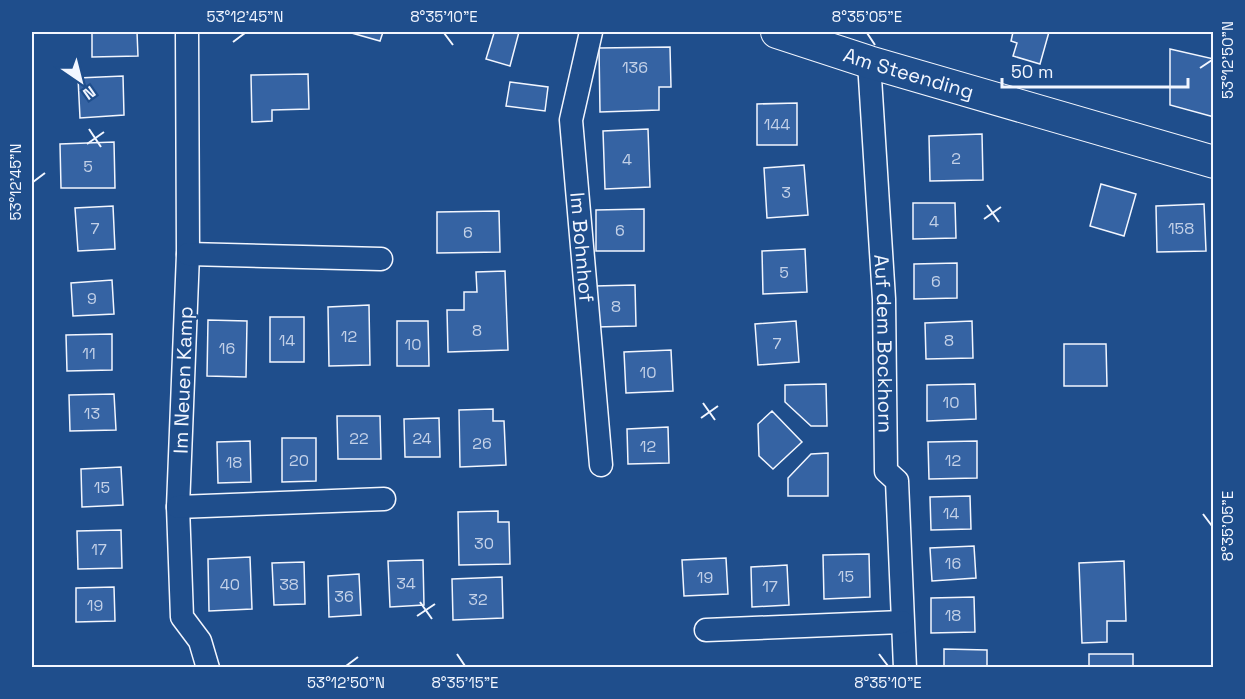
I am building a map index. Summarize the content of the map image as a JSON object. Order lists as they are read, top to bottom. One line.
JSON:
{"streets":{"street":["Am Steending","Im Bohnhof","Auf dem Bockhorn","Im Neuen Kamp"]},"crossings":[["Am Steending","Auf dem Bockhorn"]],"house_numbers":["136","144","2","4","5","3","4","7","158","6","6","5","6","9","8","8","12","14","8","7","10","16","11","10","10","13","22","24","26","12","20","12","18","15","14","30","17","16","15","19","34","40","38","17","36","32","19","18"],"scale_bar":"50 m","north":"bottom right","coordinates":["53°12'45\"N","8°35'10\"E","8°35'05\"E","53°12'50\"N","8°35'15\"E"]}
